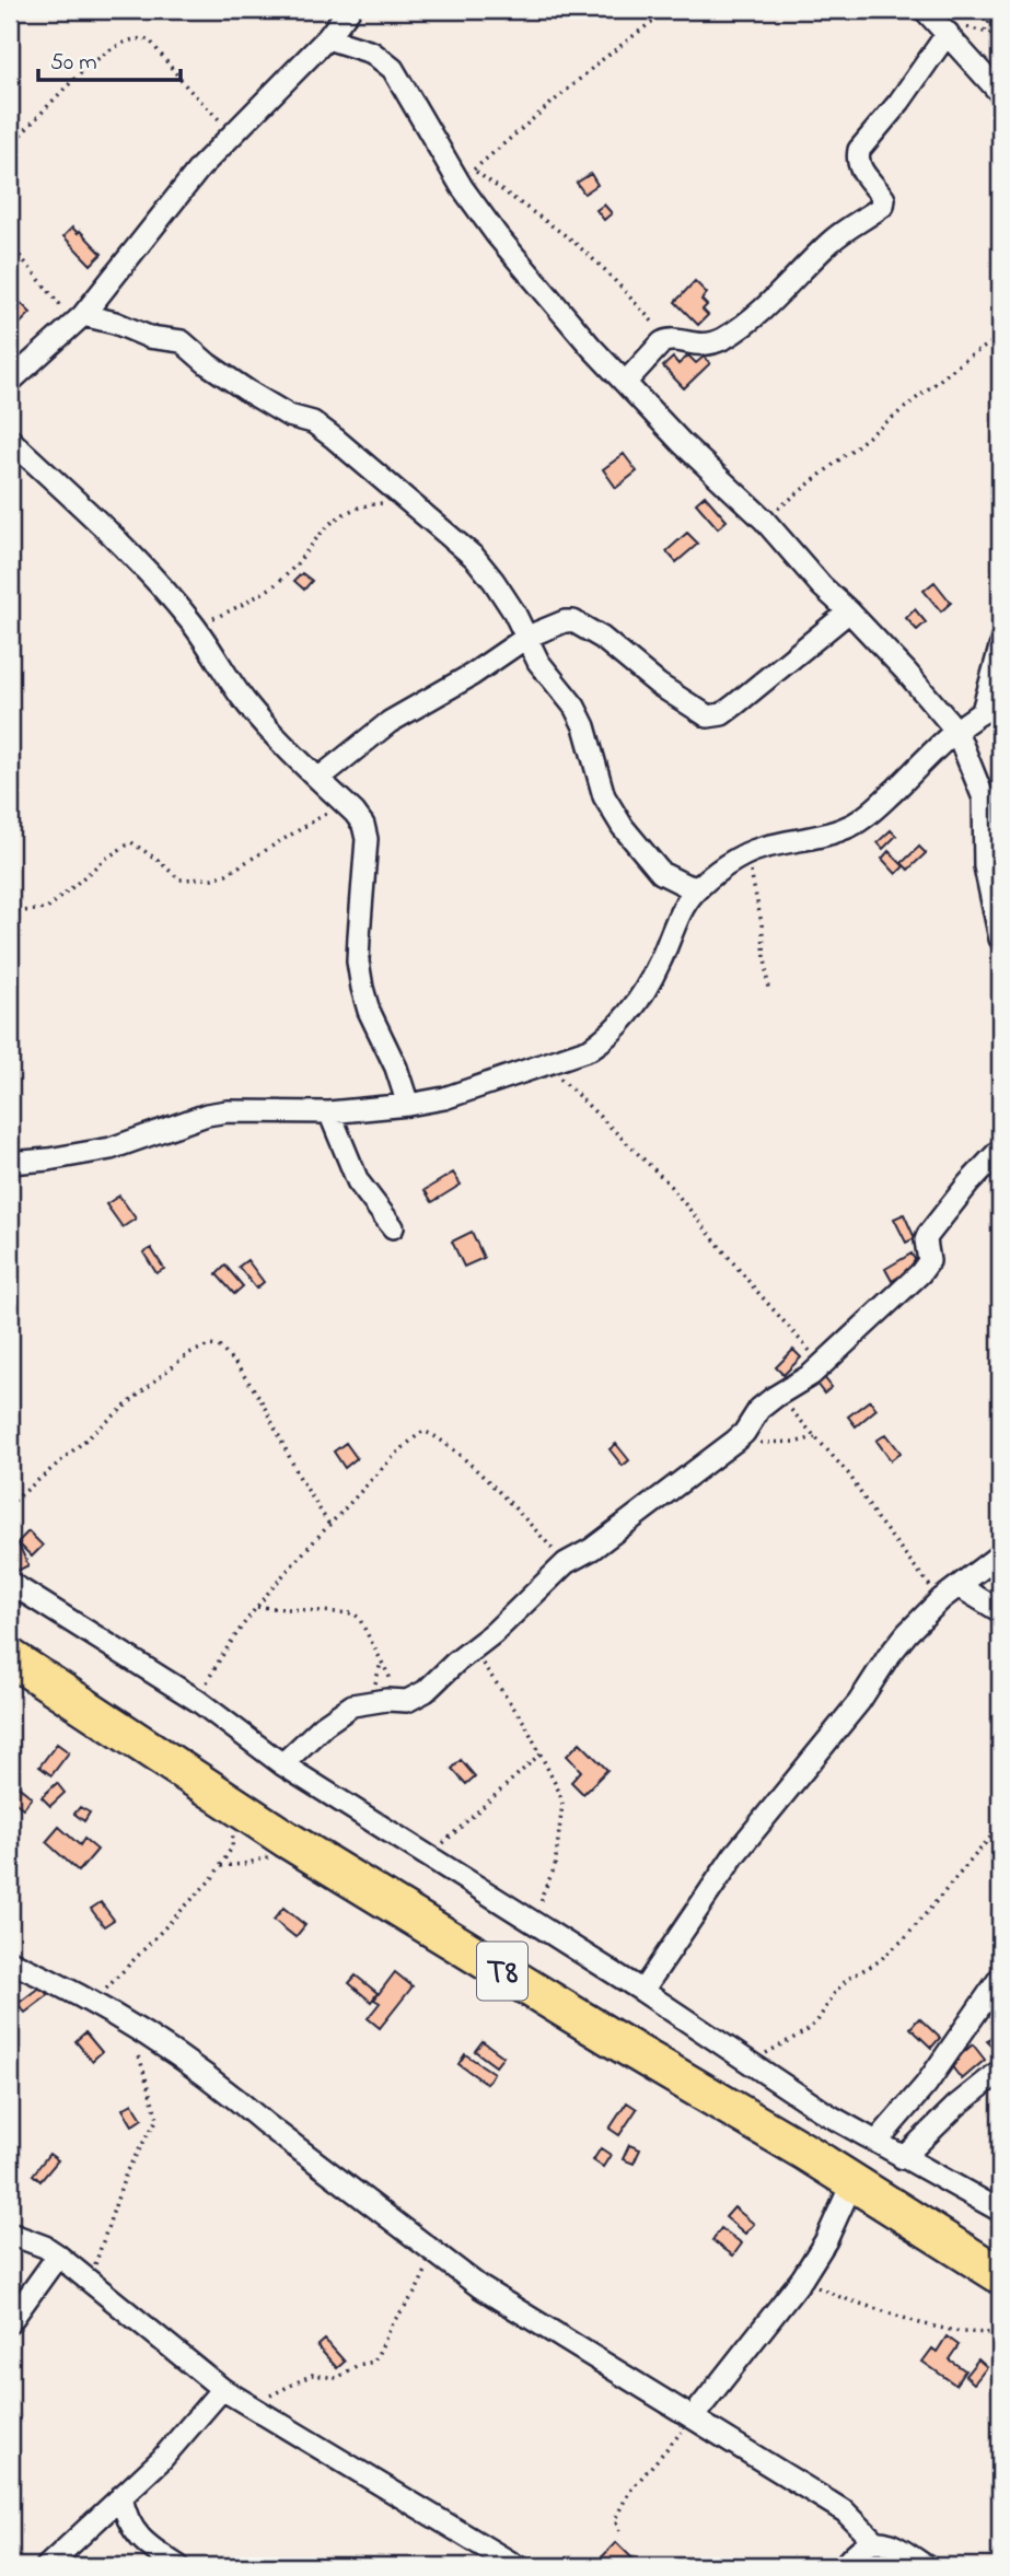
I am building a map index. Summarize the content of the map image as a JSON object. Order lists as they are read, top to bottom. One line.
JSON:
{"streets":{"highway":["T8"]},"scale_bar":"50 m"}
